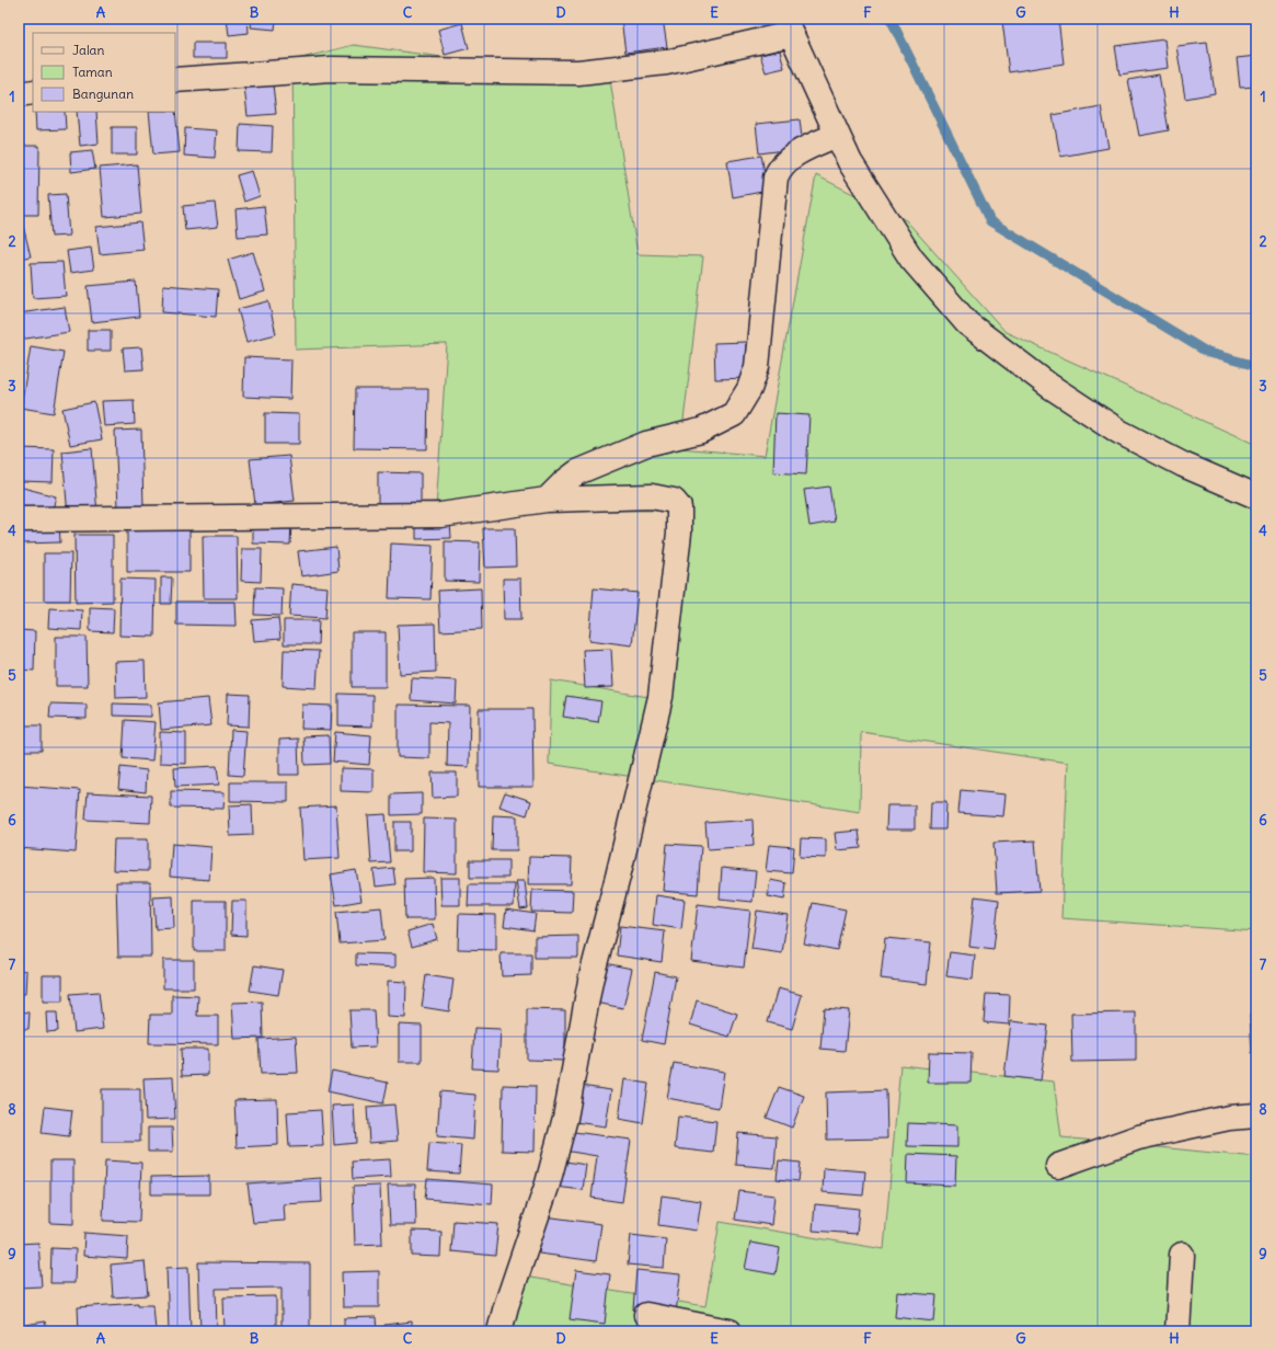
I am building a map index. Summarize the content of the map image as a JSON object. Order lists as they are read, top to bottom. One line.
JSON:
{"legend":["Jalan","Taman","Bangunan"],"grid":{"columns":["A","B","C","D","E","F","G","H"],"rows":["1","2","3","4","5","6","7","8","9"]}}
